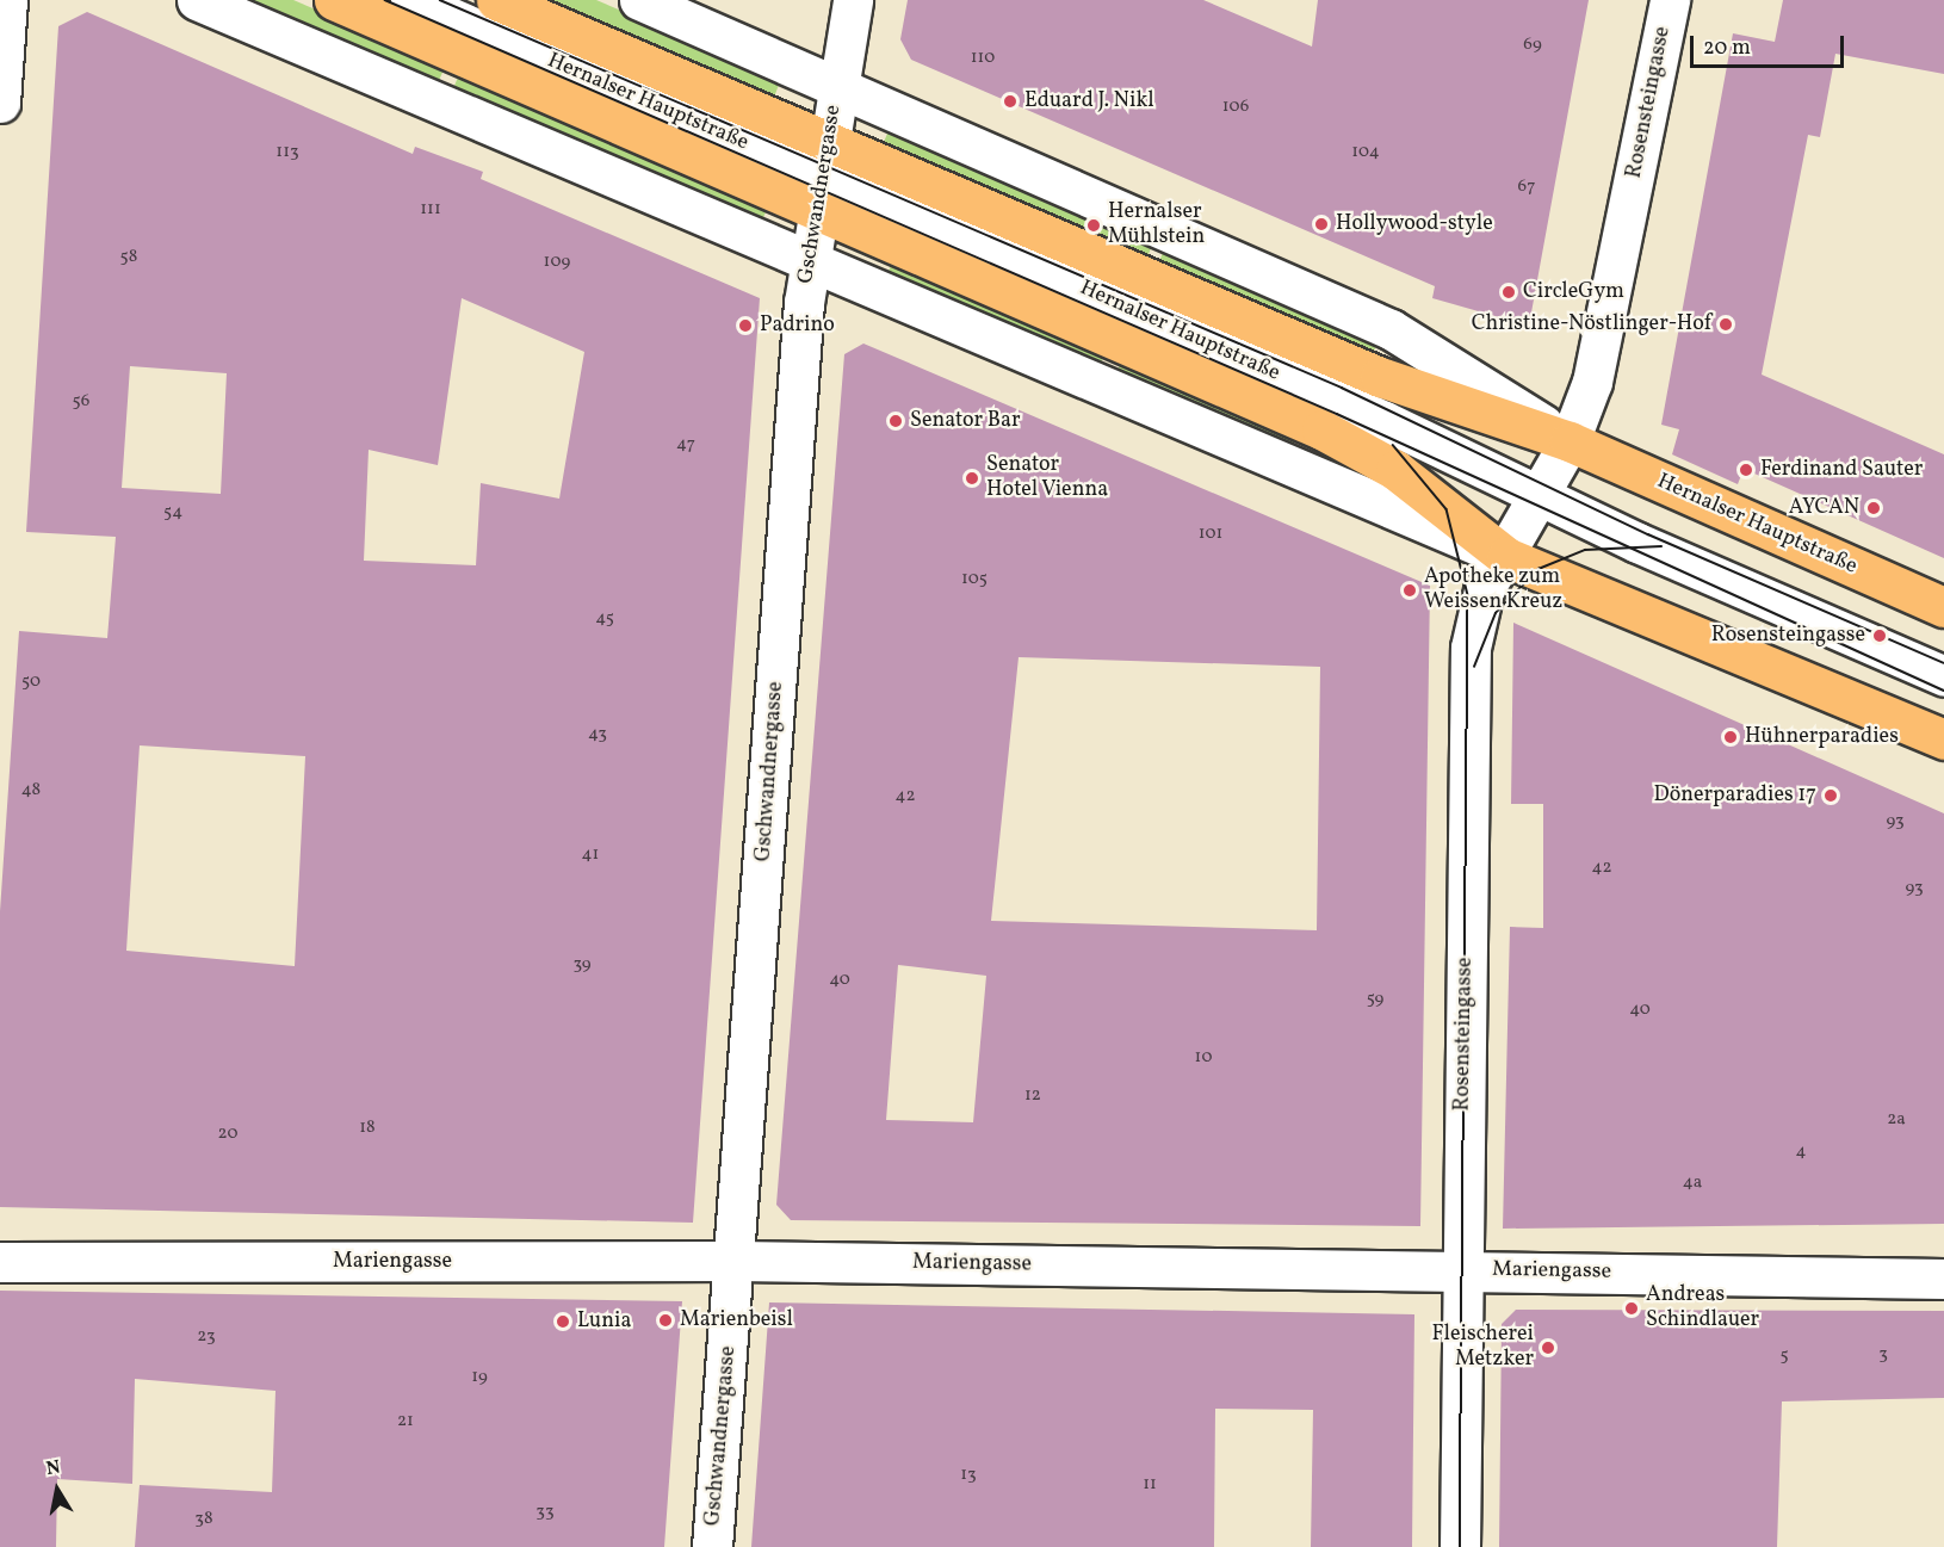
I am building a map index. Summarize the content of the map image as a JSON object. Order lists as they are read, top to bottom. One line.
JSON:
{"streets":{"main road":["Hernalser Hauptstraße"],"street":["Rosensteingasse","Gschwandnergasse","Mariengasse"]},"crossings":[["Hernalser Hauptstraße","Rosensteingasse"],["Hernalser Hauptstraße","Gschwandnergasse"],["Rosensteingasse","Mariengasse"],["Gschwandnergasse","Mariengasse"]],"places":["Eduard J. Nikl","Hollywood-style","Hernalser Mühlstein","CircleGym","Christine-Nöstlinger-Hof","Padrino","Senator Bar","Ferdinand Sauter","Senator Hotel Vienna","AYCAN","Apotheke zum Weissen Kreuz","Rosensteingasse","Hühnerparadies","Dönerparadies 17","Andreas Schindlauer","Marienbeisl","Lunia","Fleischerei Metzker"],"house_numbers":["69","110","106","113","104","67","111","58","109","56","47","54","101","105","45","50","43","48","42","93","41","42","93","39","40","59","40","10","12","2a","18","20","4","4a","23","3","5","19","21","13","11","33","38"],"scale_bar":"20 m","north":"top"}
